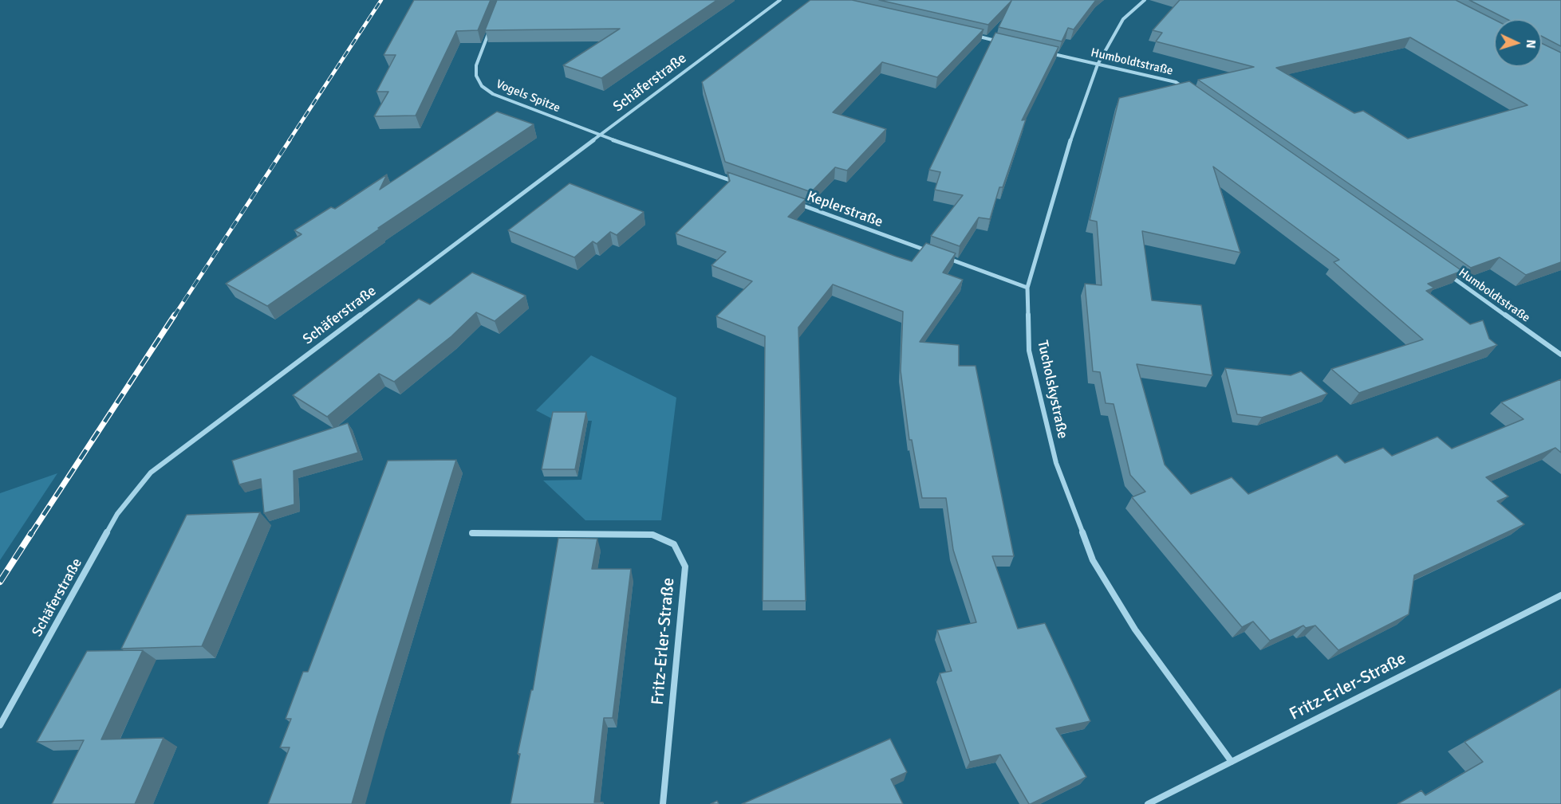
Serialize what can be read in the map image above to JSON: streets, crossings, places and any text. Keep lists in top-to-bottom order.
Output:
{
  "streets": {
    "street": [
      "Humboldtstraße",
      "Schäferstraße",
      "Vogels Spitze",
      "Keplerstraße",
      "Tucholskystraße",
      "Fritz-Erler-Straße"
    ]
  },
  "crossings": [
    ["Humboldtstraße", "Tucholskystraße"],
    ["Schäferstraße", "Vogels Spitze"],
    ["Tucholskystraße", "Fritz-Erler-Straße"]
  ],
  "north": "right"
}
